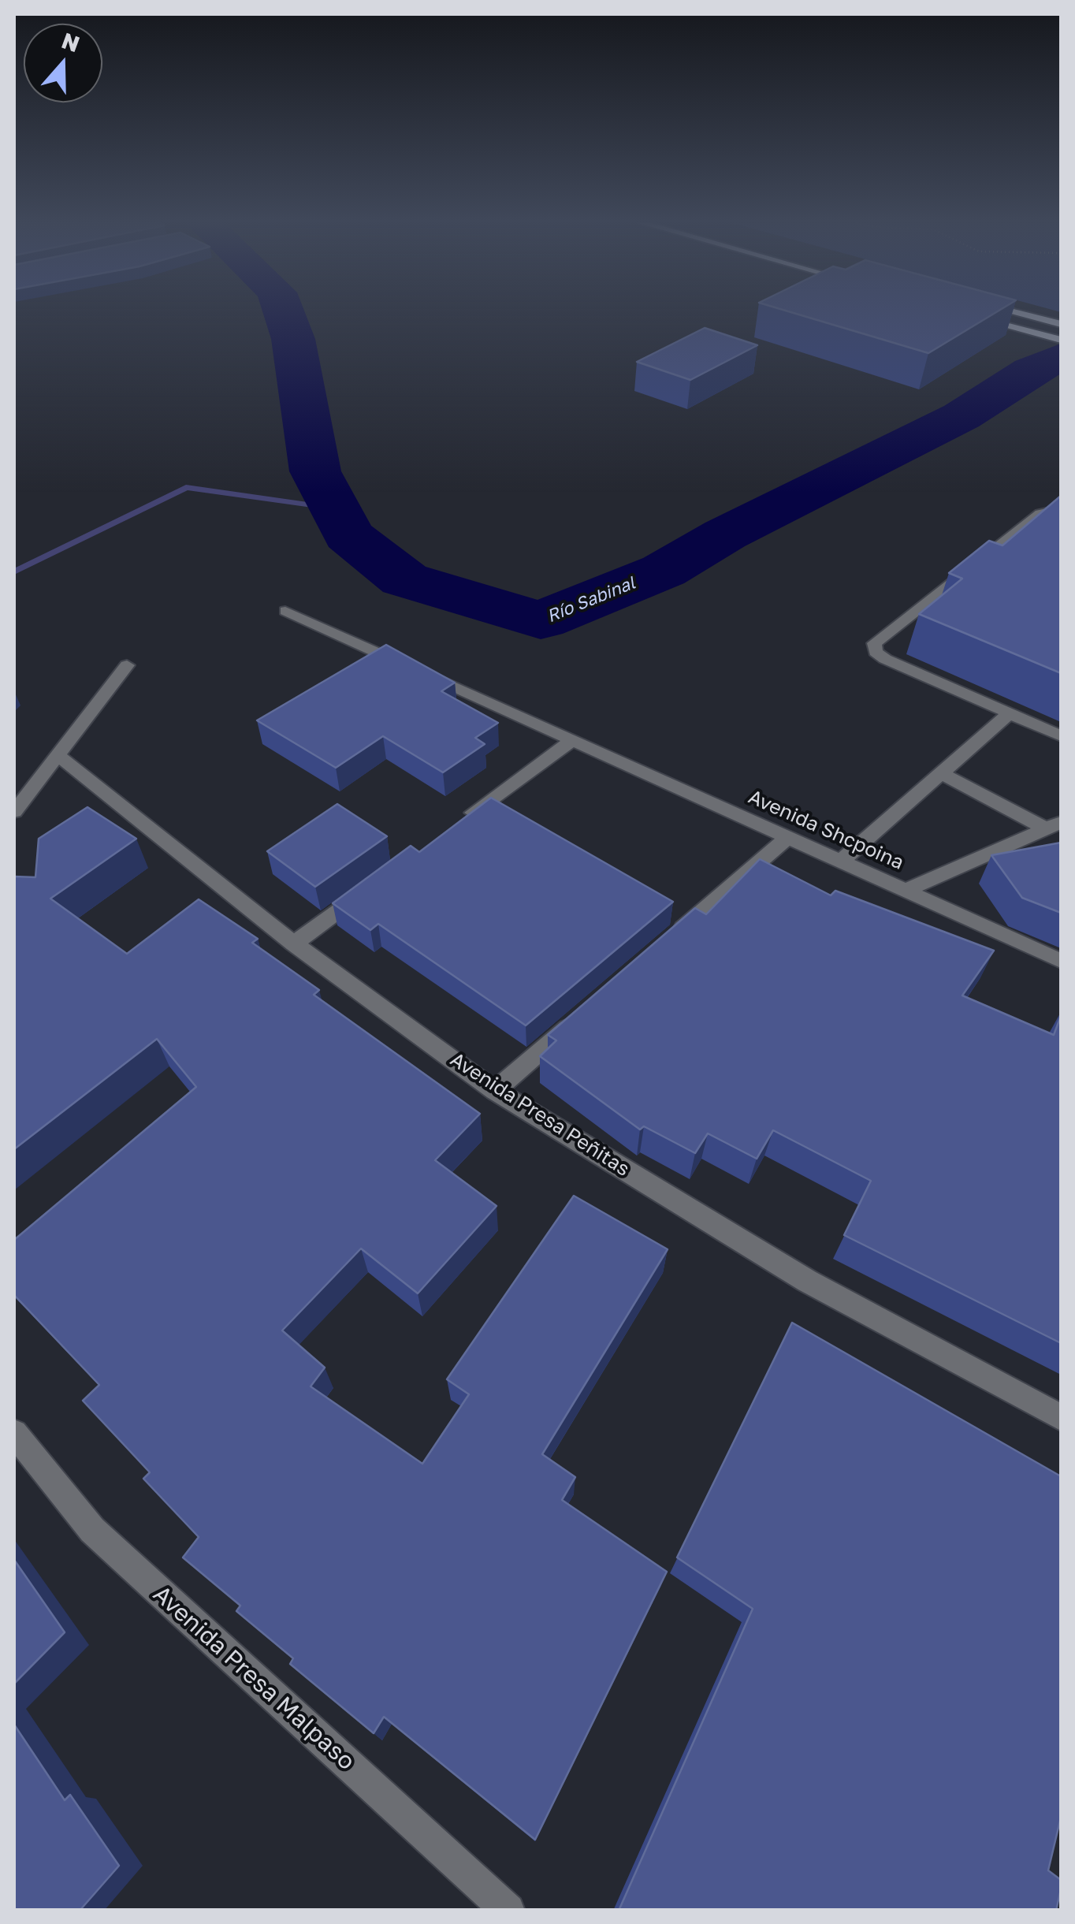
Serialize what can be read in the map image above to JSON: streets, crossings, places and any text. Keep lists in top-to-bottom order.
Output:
{
  "streets": {
    "street": ["Avenida Shcpoina", "Avenida Presa Peñitas", "Avenida Presa Malpaso"]
  },
  "water": ["Río Sabinal"],
  "north": "top"
}
